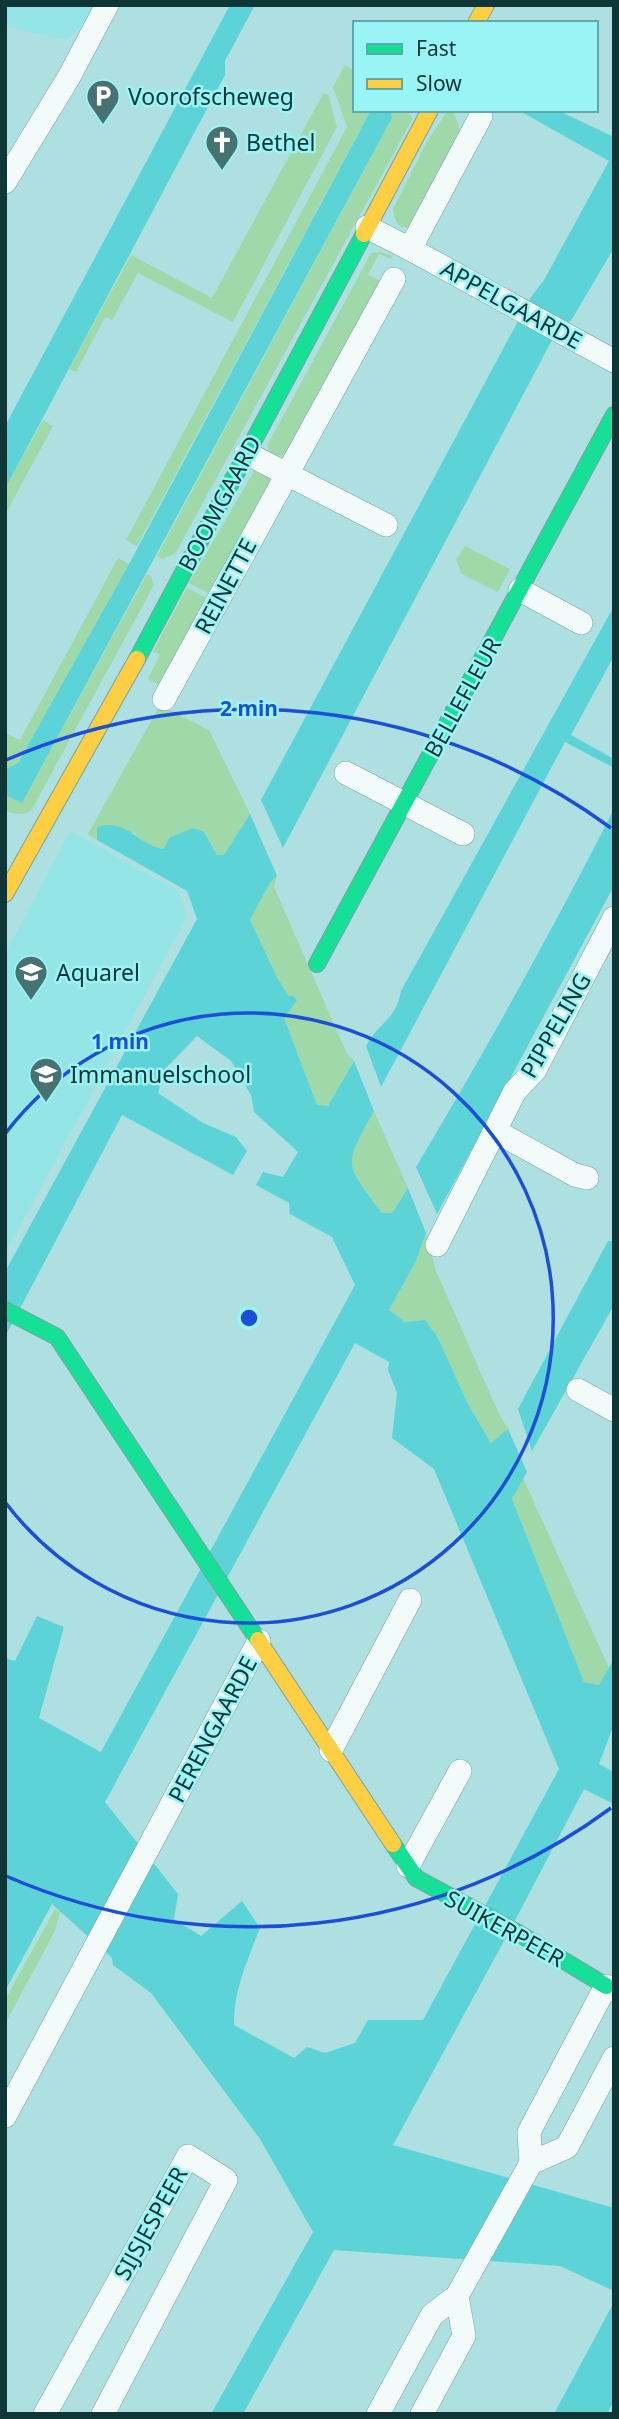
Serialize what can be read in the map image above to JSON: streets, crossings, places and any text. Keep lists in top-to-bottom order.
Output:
{
  "streets": {
    "street": [
      "APPELGAARDE",
      "BOOMGAARD",
      "REINETTE",
      "BELLEFLEUR",
      "PIPPELING",
      "PERENGAARDE",
      "SUIKERPEER",
      "SIJSJESPEER"
    ]
  },
  "crossings": [
    ["PERENGAARDE", "SUIKERPEER"]
  ],
  "places": {
    "parking": ["Voorofscheweg"],
    "church": ["Bethel"],
    "school or university": ["Aquarel", "Immanuelschool"]
  },
  "legend": ["Fast", "Slow"],
  "rings": ["2 min", "1 min"]
}
